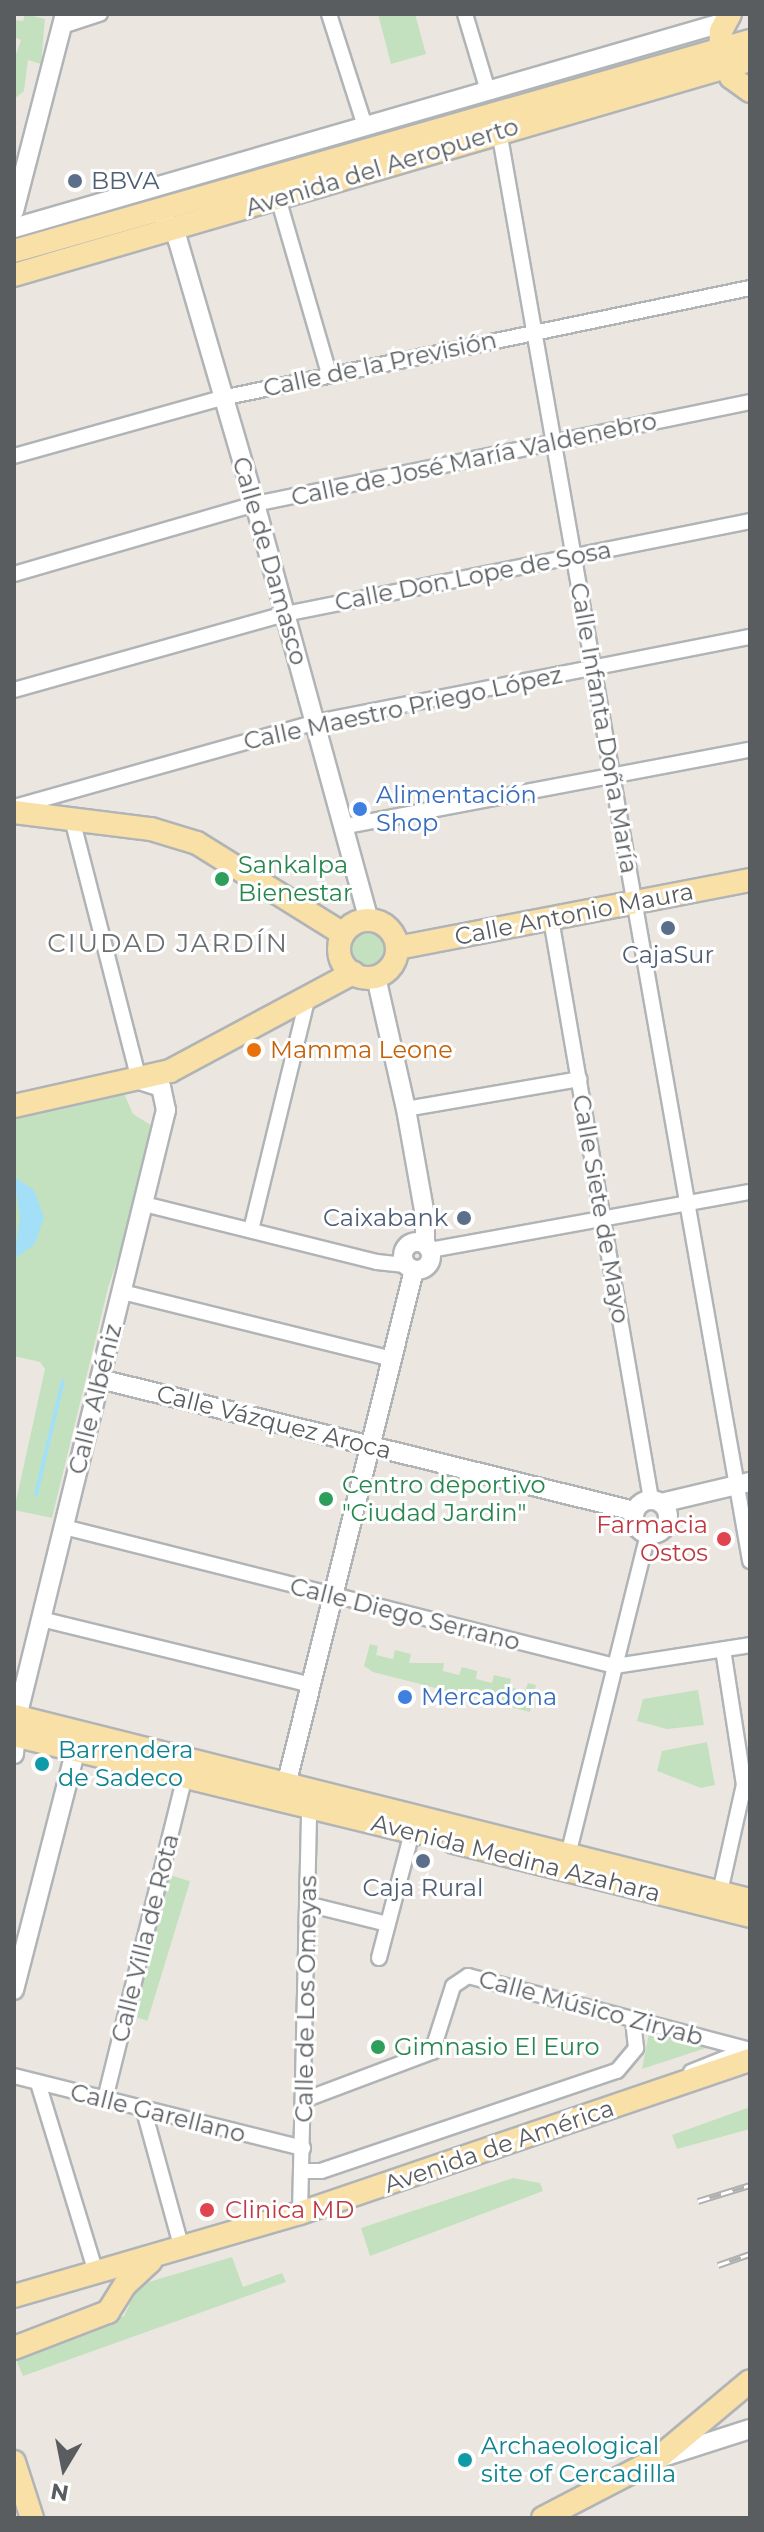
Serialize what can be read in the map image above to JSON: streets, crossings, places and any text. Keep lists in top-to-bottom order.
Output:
{
  "streets": {
    "main road": [
      "Avenida del Aeropuerto",
      "Calle Antonio Maura",
      "Avenida Medina Azahara",
      "Avenida de América"
    ],
    "street": [
      "Calle de la Previsión",
      "Calle de José María Valdenebro",
      "Calle de Damasco",
      "Calle Don Lope de Sosa",
      "Calle Maestro Priego López",
      "Calle Infanta Doña María",
      "Calle Siete de Mayo",
      "Calle Albéniz",
      "Calle Vázquez Aroca",
      "Calle Diego Serrano",
      "Calle Villa de Rota",
      "Calle de Los Omeyas",
      "Calle Músico Ziryab",
      "Calle Garellano"
    ]
  },
  "crossings": [
    ["Avenida del Aeropuerto", "Calle de Damasco"],
    ["Avenida del Aeropuerto", "Calle Infanta Doña María"],
    ["Calle de la Previsión", "Calle de Damasco"],
    ["Calle de la Previsión", "Calle Infanta Doña María"],
    ["Calle de José María Valdenebro", "Calle de Damasco"],
    ["Calle de José María Valdenebro", "Calle Infanta Doña María"],
    ["Calle de Damasco", "Calle Don Lope de Sosa"],
    ["Calle de Damasco", "Calle Maestro Priego López"],
    ["Calle de Damasco", "Calle Antonio Maura"],
    ["Calle Don Lope de Sosa", "Calle Infanta Doña María"],
    ["Calle Maestro Priego López", "Calle Infanta Doña María"],
    ["Calle Infanta Doña María", "Calle Antonio Maura"],
    ["Calle Antonio Maura", "Calle Siete de Mayo"],
    ["Calle Siete de Mayo", "Calle Vázquez Aroca"],
    ["Calle Albéniz", "Calle Vázquez Aroca"],
    ["Calle Albéniz", "Calle Diego Serrano"],
    ["Calle Albéniz", "Avenida Medina Azahara"],
    ["Avenida Medina Azahara", "Calle Villa de Rota"],
    ["Avenida Medina Azahara", "Calle de Los Omeyas"],
    ["Calle Villa de Rota", "Calle Garellano"],
    ["Calle de Los Omeyas", "Calle Músico Ziryab"],
    ["Calle de Los Omeyas", "Calle Garellano"],
    ["Calle de Los Omeyas", "Avenida de América"],
    ["Calle Músico Ziryab", "Avenida de América"]
  ],
  "districts": ["CIUDAD JARDÍN"],
  "places": [
    "BBVA",
    "Alimentación Shop",
    "Sankalpa Bienestar",
    "CajaSur",
    "Mamma Leone",
    "Caixabank",
    "Centro deportivo \"Ciudad Jardin\"",
    "Farmacia Ostos",
    "Mercadona",
    "Barrendera de Sadeco",
    "Caja Rural",
    "Gimnasio El Euro",
    "Clinica MD",
    "Archaeological site of Cercadilla"
  ],
  "north": "bottom"
}
